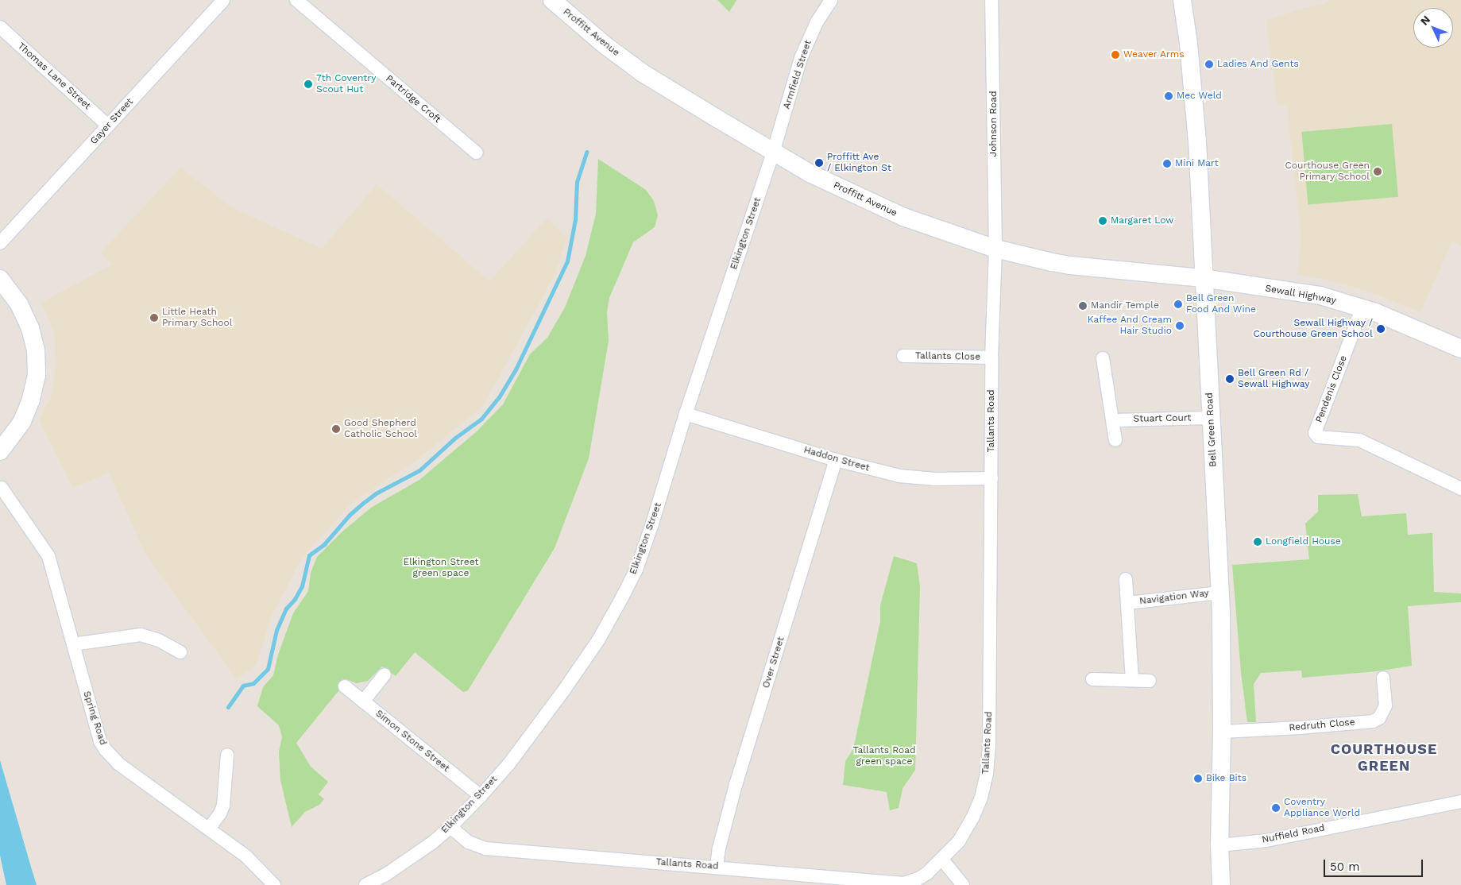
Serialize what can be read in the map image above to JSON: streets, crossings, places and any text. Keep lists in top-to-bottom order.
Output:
{
  "streets": {
    "main road": ["Proffitt Avenue", "Sewall Highway", "Bell Green Road"],
    "street": [
      "Armfield Street",
      "Thomas Lane Street",
      "Partridge Croft",
      "Gayer Street",
      "Johnson Road",
      "Elkington Street",
      "Tallants Close",
      "Pendenis Close",
      "Stuart Court",
      "Tallants Road",
      "Haddon Street",
      "Navigation Way",
      "Over Street",
      "Spring Road",
      "Redruth Close",
      "Simon Stone Street",
      "Nuffield Road"
    ]
  },
  "crossings": [
    ["Proffitt Avenue", "Armfield Street"],
    ["Proffitt Avenue", "Johnson Road"],
    ["Proffitt Avenue", "Elkington Street"],
    ["Proffitt Avenue", "Sewall Highway"],
    ["Proffitt Avenue", "Tallants Road"],
    ["Proffitt Avenue", "Bell Green Road"],
    ["Armfield Street", "Elkington Street"],
    ["Thomas Lane Street", "Gayer Street"],
    ["Johnson Road", "Tallants Road"],
    ["Elkington Street", "Tallants Road"],
    ["Elkington Street", "Haddon Street"],
    ["Elkington Street", "Simon Stone Street"],
    ["Sewall Highway", "Pendenis Close"],
    ["Sewall Highway", "Bell Green Road"],
    ["Tallants Close", "Tallants Road"],
    ["Stuart Court", "Bell Green Road"],
    ["Tallants Road", "Haddon Street"],
    ["Tallants Road", "Over Street"],
    ["Bell Green Road", "Navigation Way"],
    ["Bell Green Road", "Redruth Close"],
    ["Bell Green Road", "Nuffield Road"],
    ["Haddon Street", "Over Street"]
  ],
  "districts": ["COURTHOUSE GREEN"],
  "parks": ["Elkington Street green space", "Tallants Road green space"],
  "places": [
    "Weaver Arms",
    "Ladies And Gents",
    "7th Coventry Scout Hut",
    "Mec Weld",
    "Proffitt Ave / Elkington St",
    "Mini Mart",
    "Courthouse Green Primary School",
    "Margaret Low",
    "Bell Green Food And Wine",
    "Mandir Temple",
    "Little Heath Primary School",
    "Kaffee And Cream Hair Studio",
    "Sewall Highway / Courthouse Green School",
    "Bell Green Rd / Sewall Highway",
    "Good Shepherd Catholic School",
    "Longfield House",
    "Bike Bits",
    "Coventry Appliance World"
  ],
  "scale_bar": "50 m",
  "north": "top left"
}
